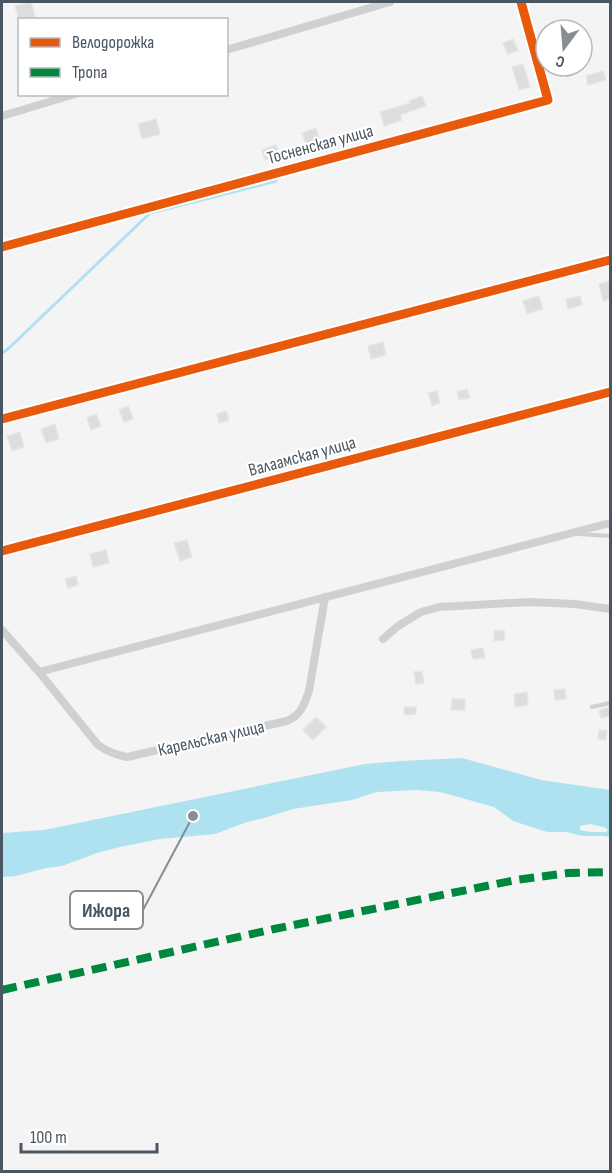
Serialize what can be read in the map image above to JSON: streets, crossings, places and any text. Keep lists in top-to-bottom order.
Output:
{
  "streets": {
    "street": ["Тосненская улица", "Валаамская улица", "Карельская улица"]
  },
  "places": ["Ижора"],
  "legend": ["Велодорожка", "Тропа"],
  "scale_bar": "100 m",
  "north": "bottom"
}
